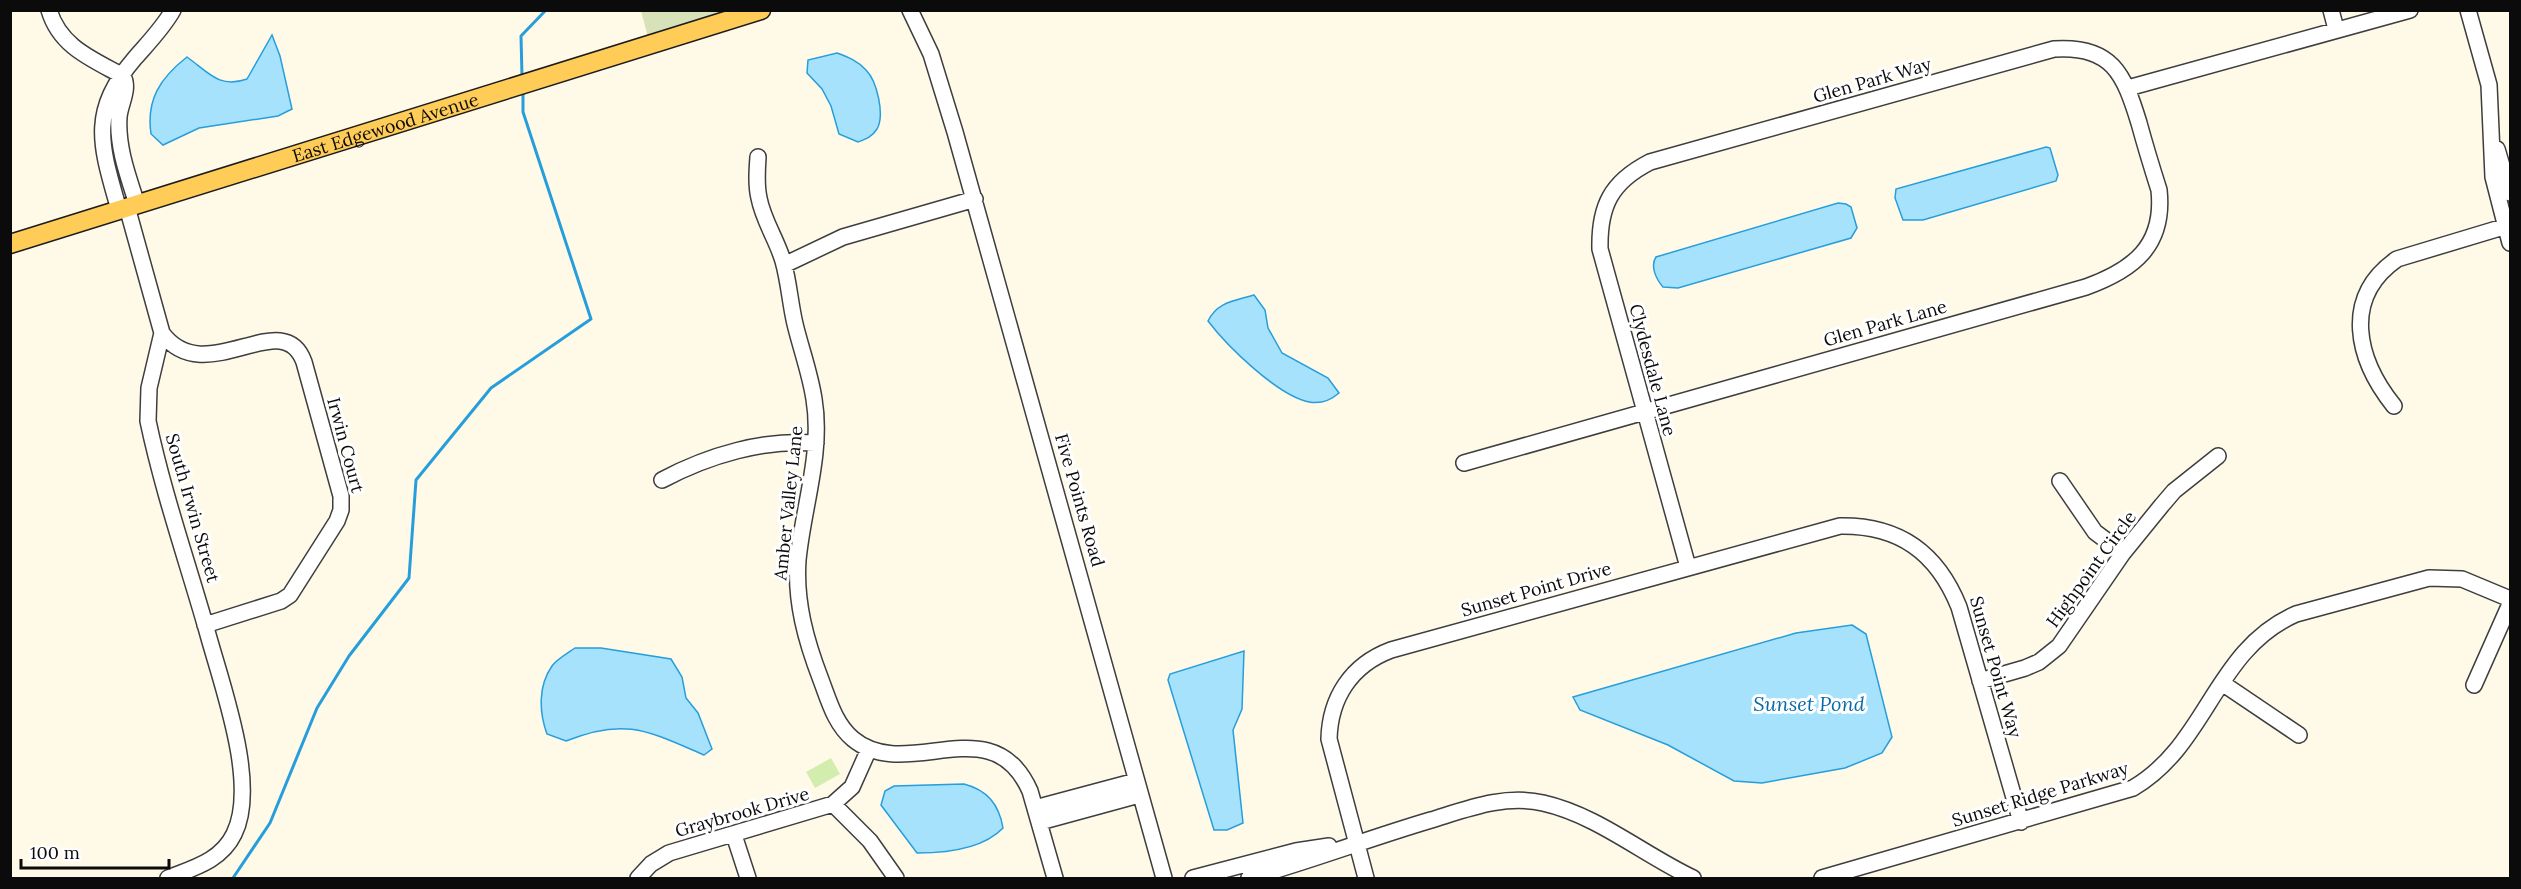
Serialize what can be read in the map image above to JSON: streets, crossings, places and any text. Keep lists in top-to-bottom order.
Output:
{
  "streets": {
    "main road": ["East Edgewood Avenue"],
    "street": [
      "Glen Park Way",
      "Glen Park Lane",
      "Clydesdale Lane",
      "Irwin Court",
      "Five Points Road",
      "Amber Valley Lane",
      "South Irwin Street",
      "Highpoint Circle",
      "Sunset Point Drive",
      "Sunset Point Way",
      "Sunset Ridge Parkway",
      "Graybrook Drive"
    ]
  },
  "crossings": [
    ["Glen Park Way", "Glen Park Lane"],
    ["Glen Park Way", "Clydesdale Lane"],
    ["East Edgewood Avenue", "South Irwin Street"],
    ["Glen Park Lane", "Clydesdale Lane"],
    ["Clydesdale Lane", "Sunset Point Drive"],
    ["Irwin Court", "South Irwin Street"],
    ["Amber Valley Lane", "Graybrook Drive"],
    ["Highpoint Circle", "Sunset Point Way"],
    ["Sunset Point Drive", "Sunset Point Way"],
    ["Sunset Point Way", "Sunset Ridge Parkway"]
  ],
  "water": ["Sunset Pond"],
  "scale_bar": "100 m"
}
